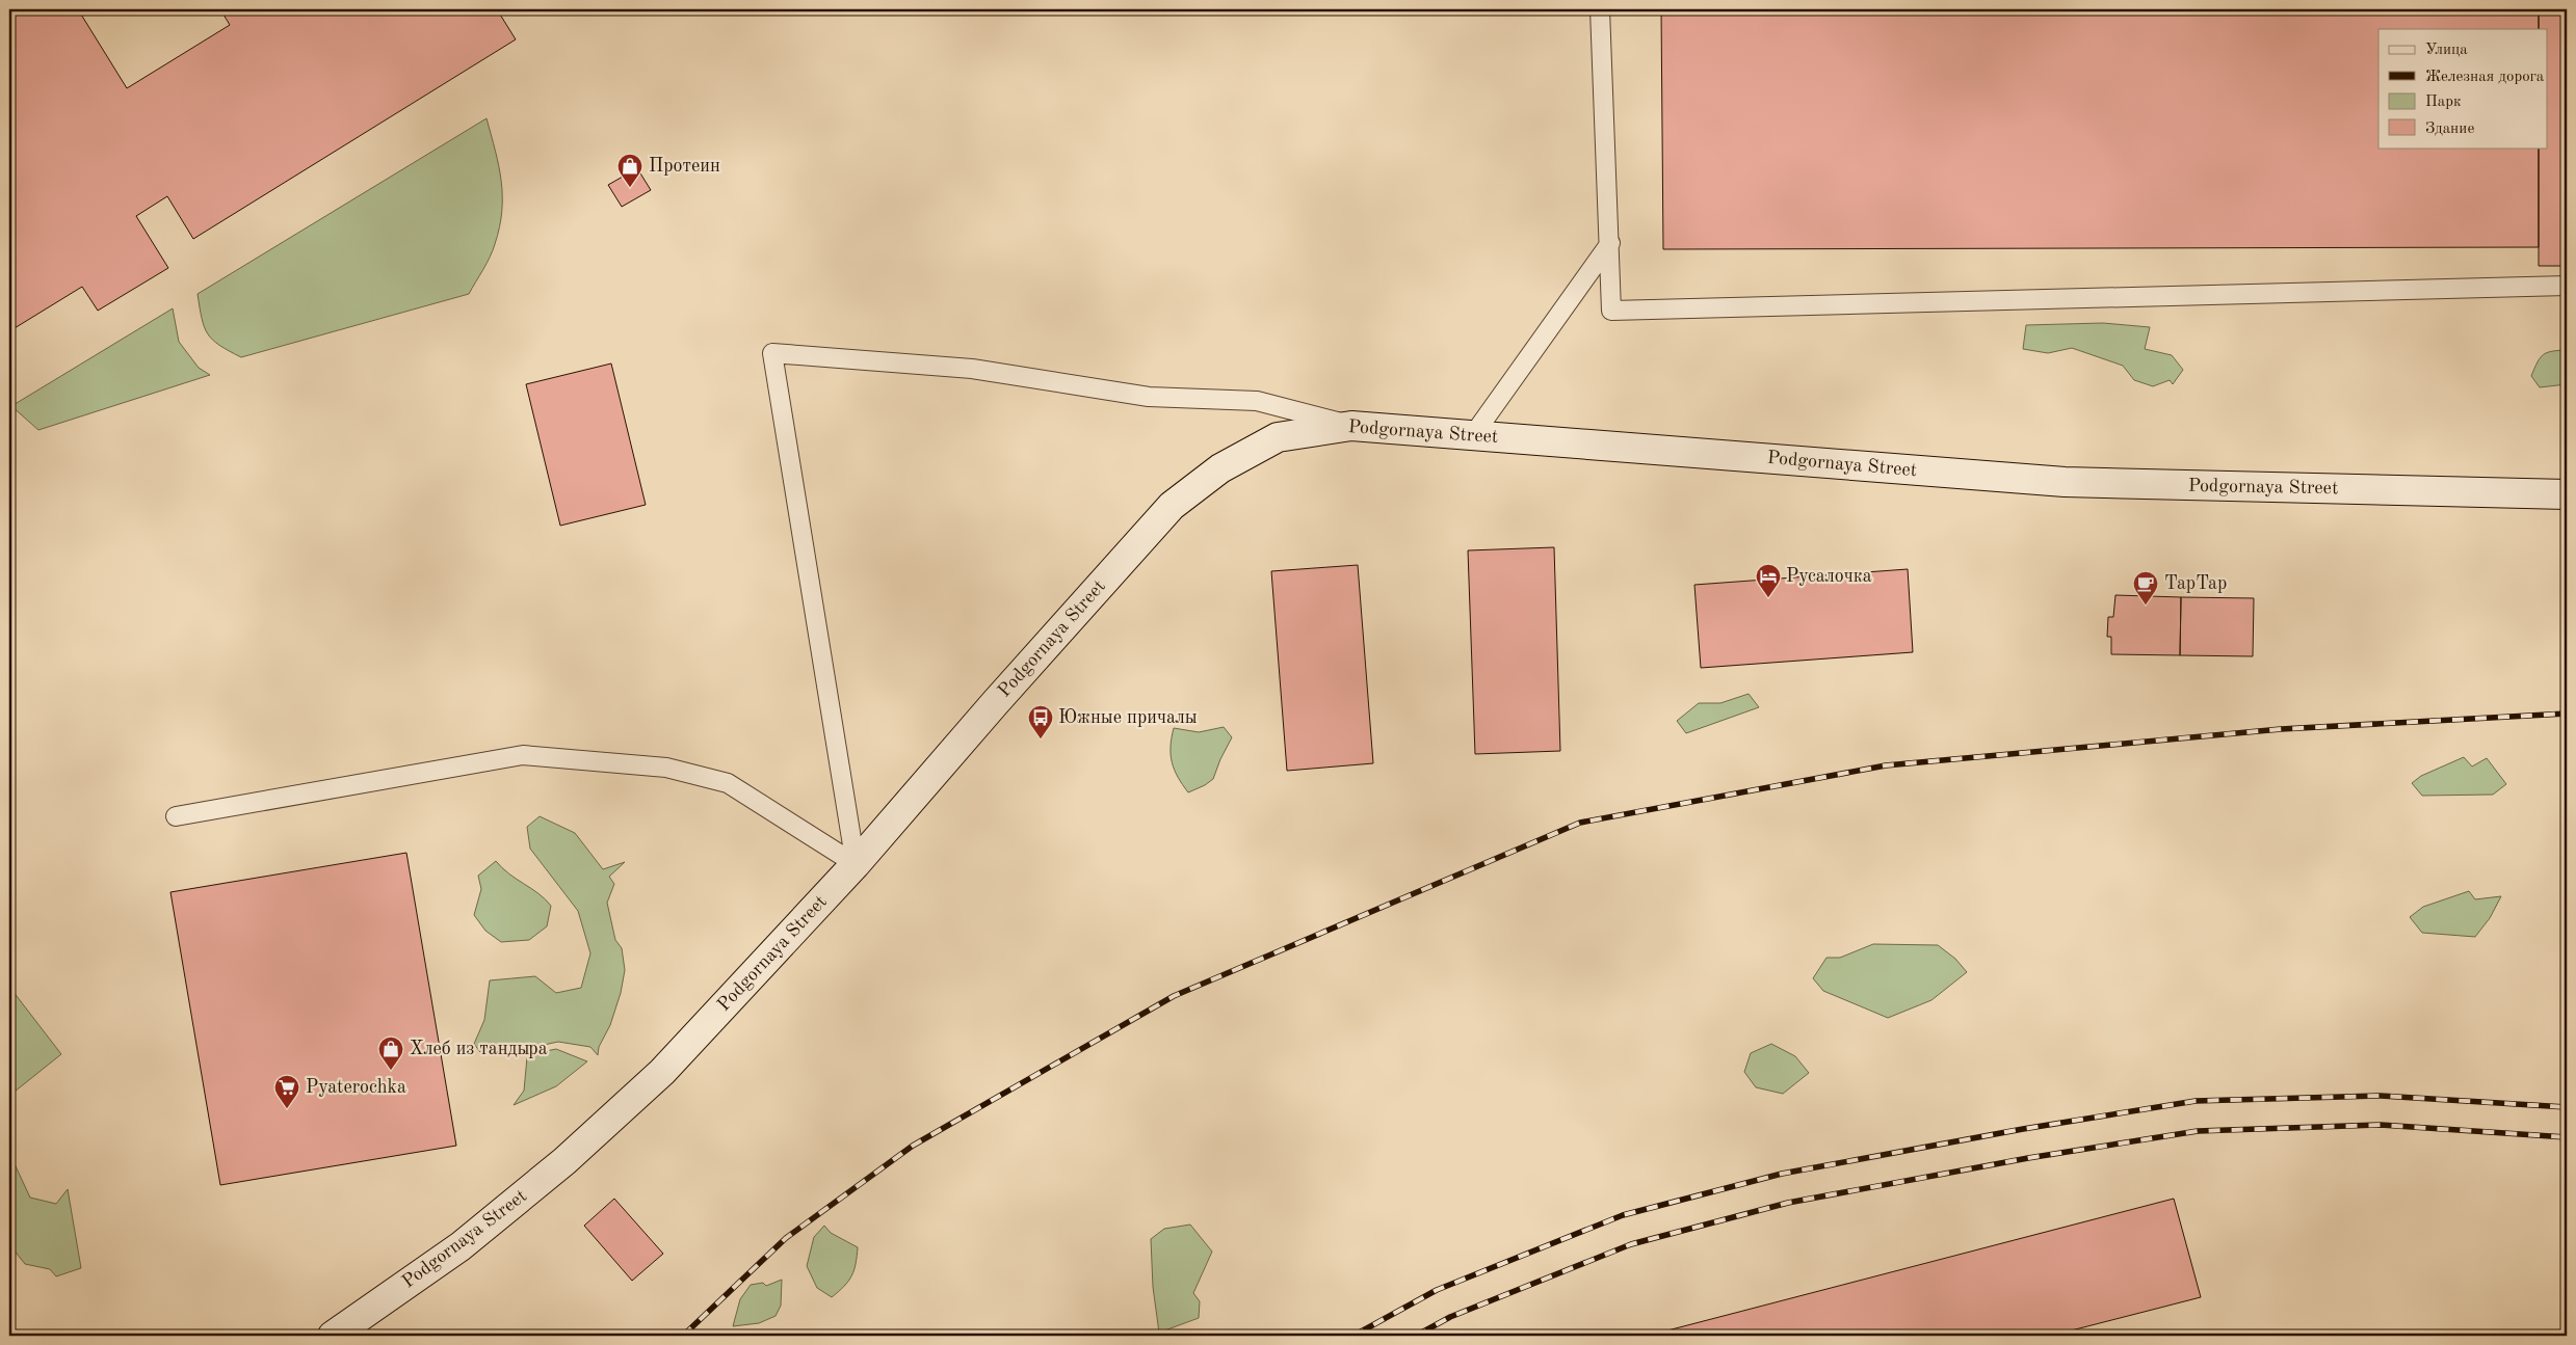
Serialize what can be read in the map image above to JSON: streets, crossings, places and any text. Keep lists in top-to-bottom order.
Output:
{
  "streets": {
    "main road": ["Podgornaya Street"]
  },
  "places": {
    "shop": ["Протеин", "Хлеб из тандыра"],
    "hotel": ["Русалочка"],
    "cafe": ["ТарТар"],
    "bus stop": ["Южные причалы"],
    "supermarket": ["Pyaterochka"]
  },
  "legend": [
    "Улица",
    "Железная дорога",
    "Парк",
    "Здание"
  ]
}
